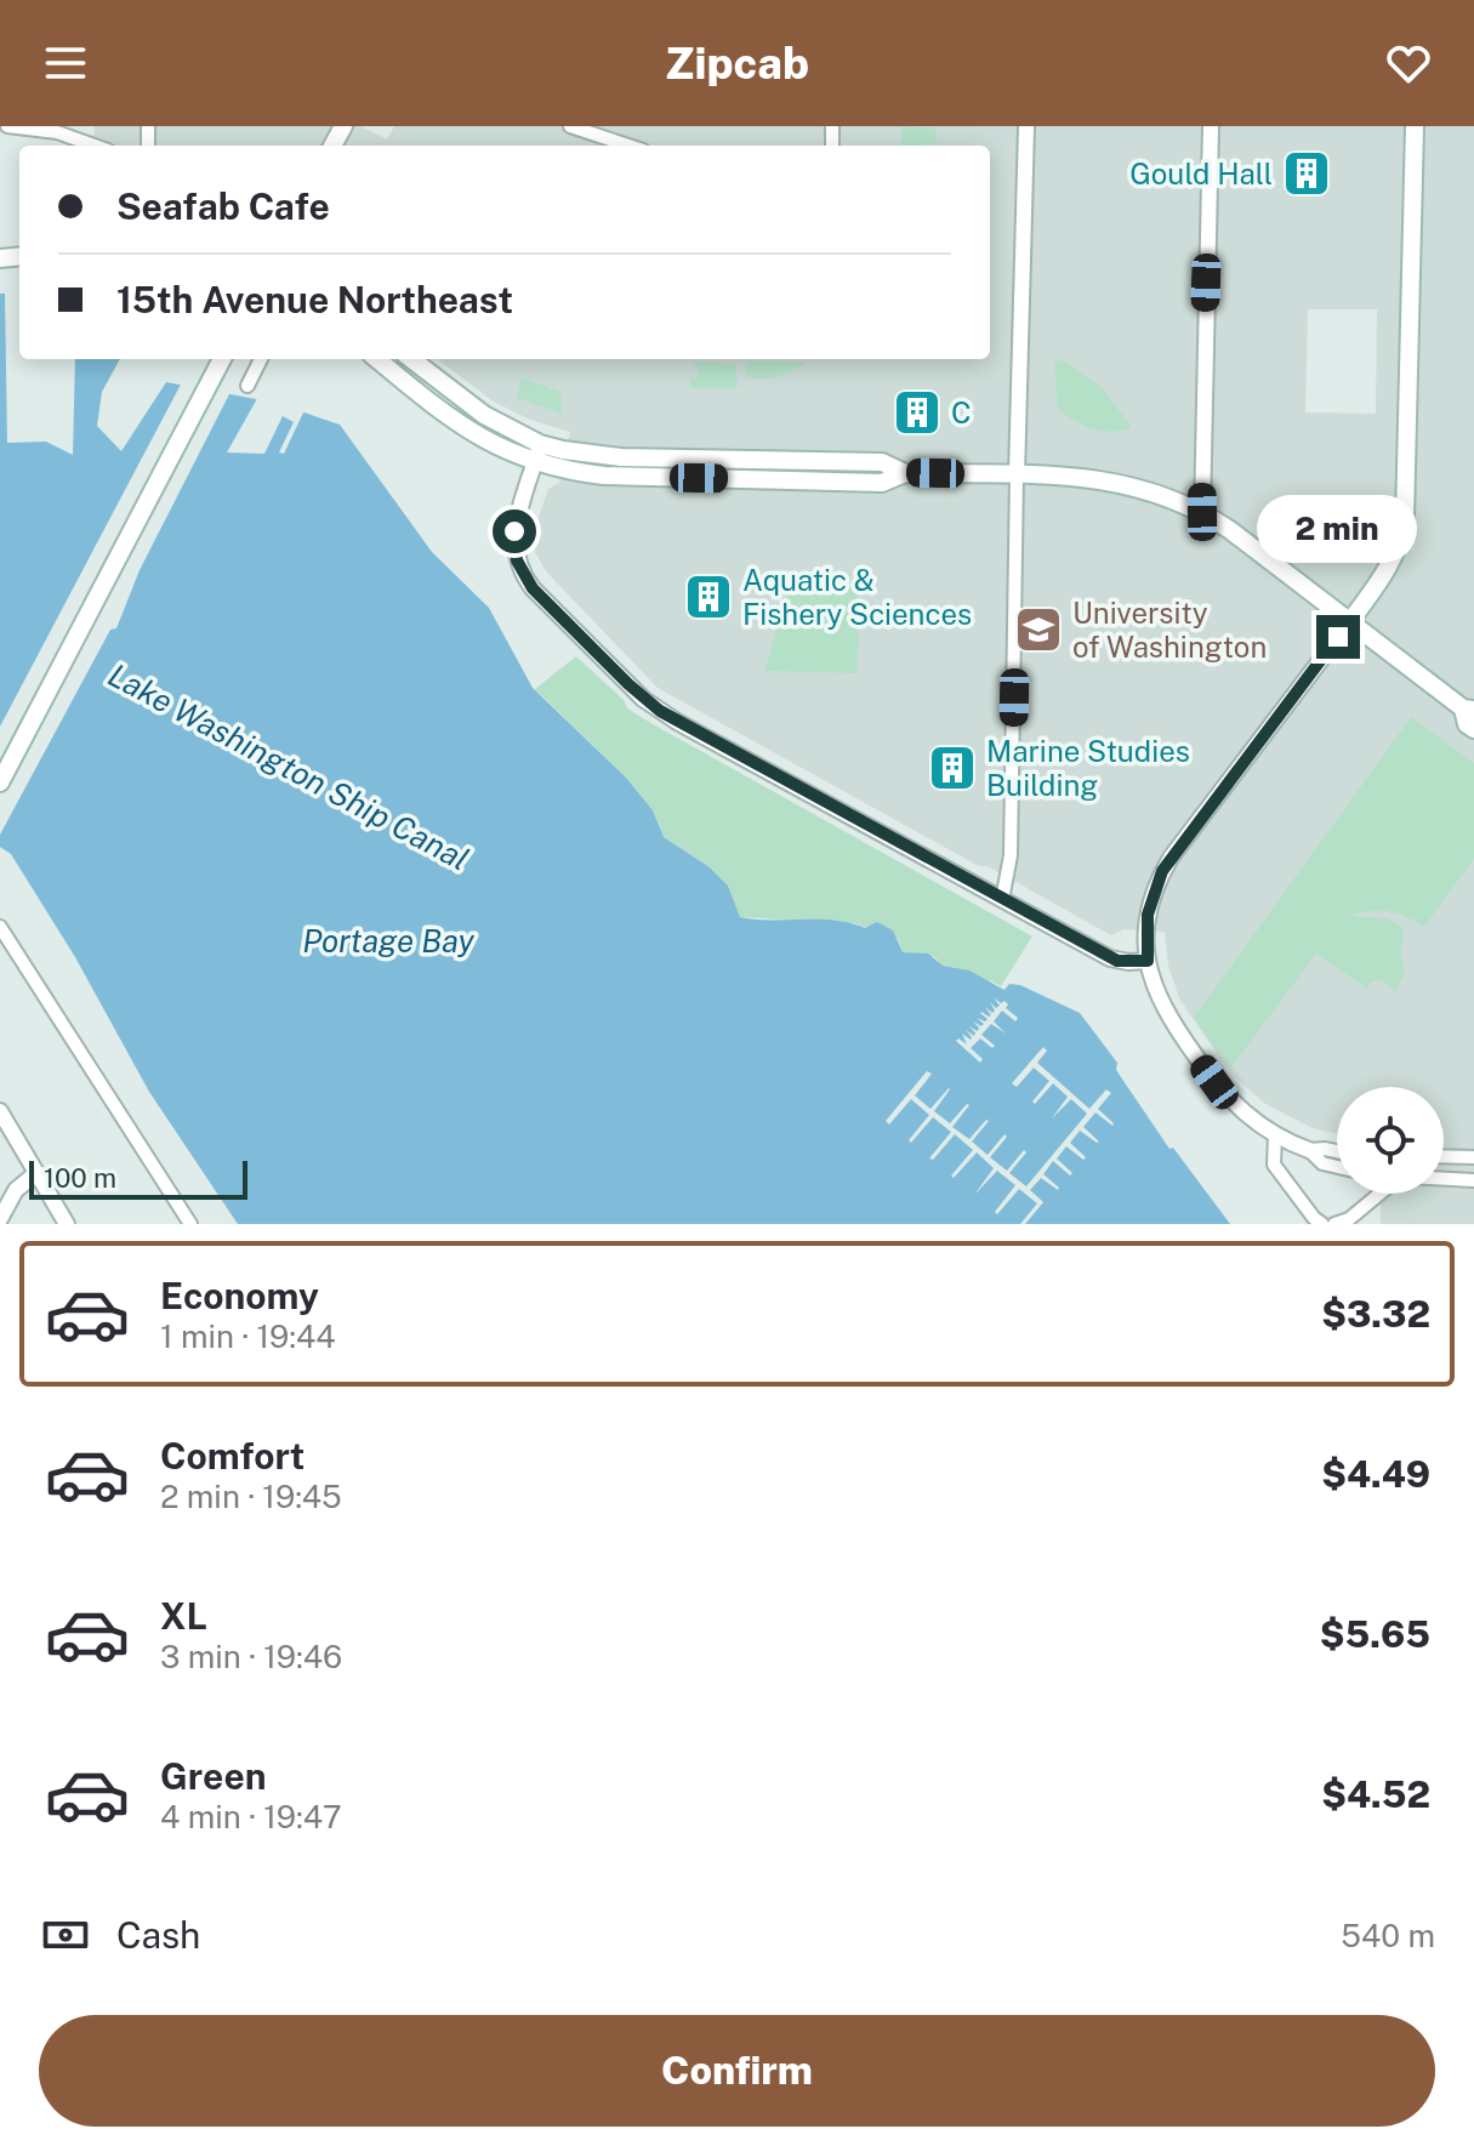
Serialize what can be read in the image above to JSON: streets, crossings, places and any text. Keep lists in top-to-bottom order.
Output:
{
  "water": ["Lake Washington Ship Canal", "Portage Bay"],
  "places": {
    "building": [
      "Gould Hall",
      "C",
      "Aquatic & Fishery Sciences",
      "Marine Studies Building"
    ],
    "school or university": ["University of Washington"]
  },
  "scale_bar": "100 m",
  "page": {
    "header": "Zipcab",
    "banner": ["Seafab Cafe", "15th Avenue Northeast"],
    "bubble": "2 min",
    "scale": "100 m",
    "list": [
      {
        "name": "Economy",
        "note": "1 min · 19:44",
        "value": "$3.32"
      },
      {
        "name": "Comfort",
        "note": "2 min · 19:45",
        "value": "$4.49"
      },
      {
        "name": "XL",
        "note": "3 min · 19:46",
        "value": "$5.65"
      },
      {
        "name": "Green",
        "note": "4 min · 19:47",
        "value": "$4.52"
      }
    ],
    "pay": ["Cash", "540 m"],
    "buttons": "Confirm"
  }
}
